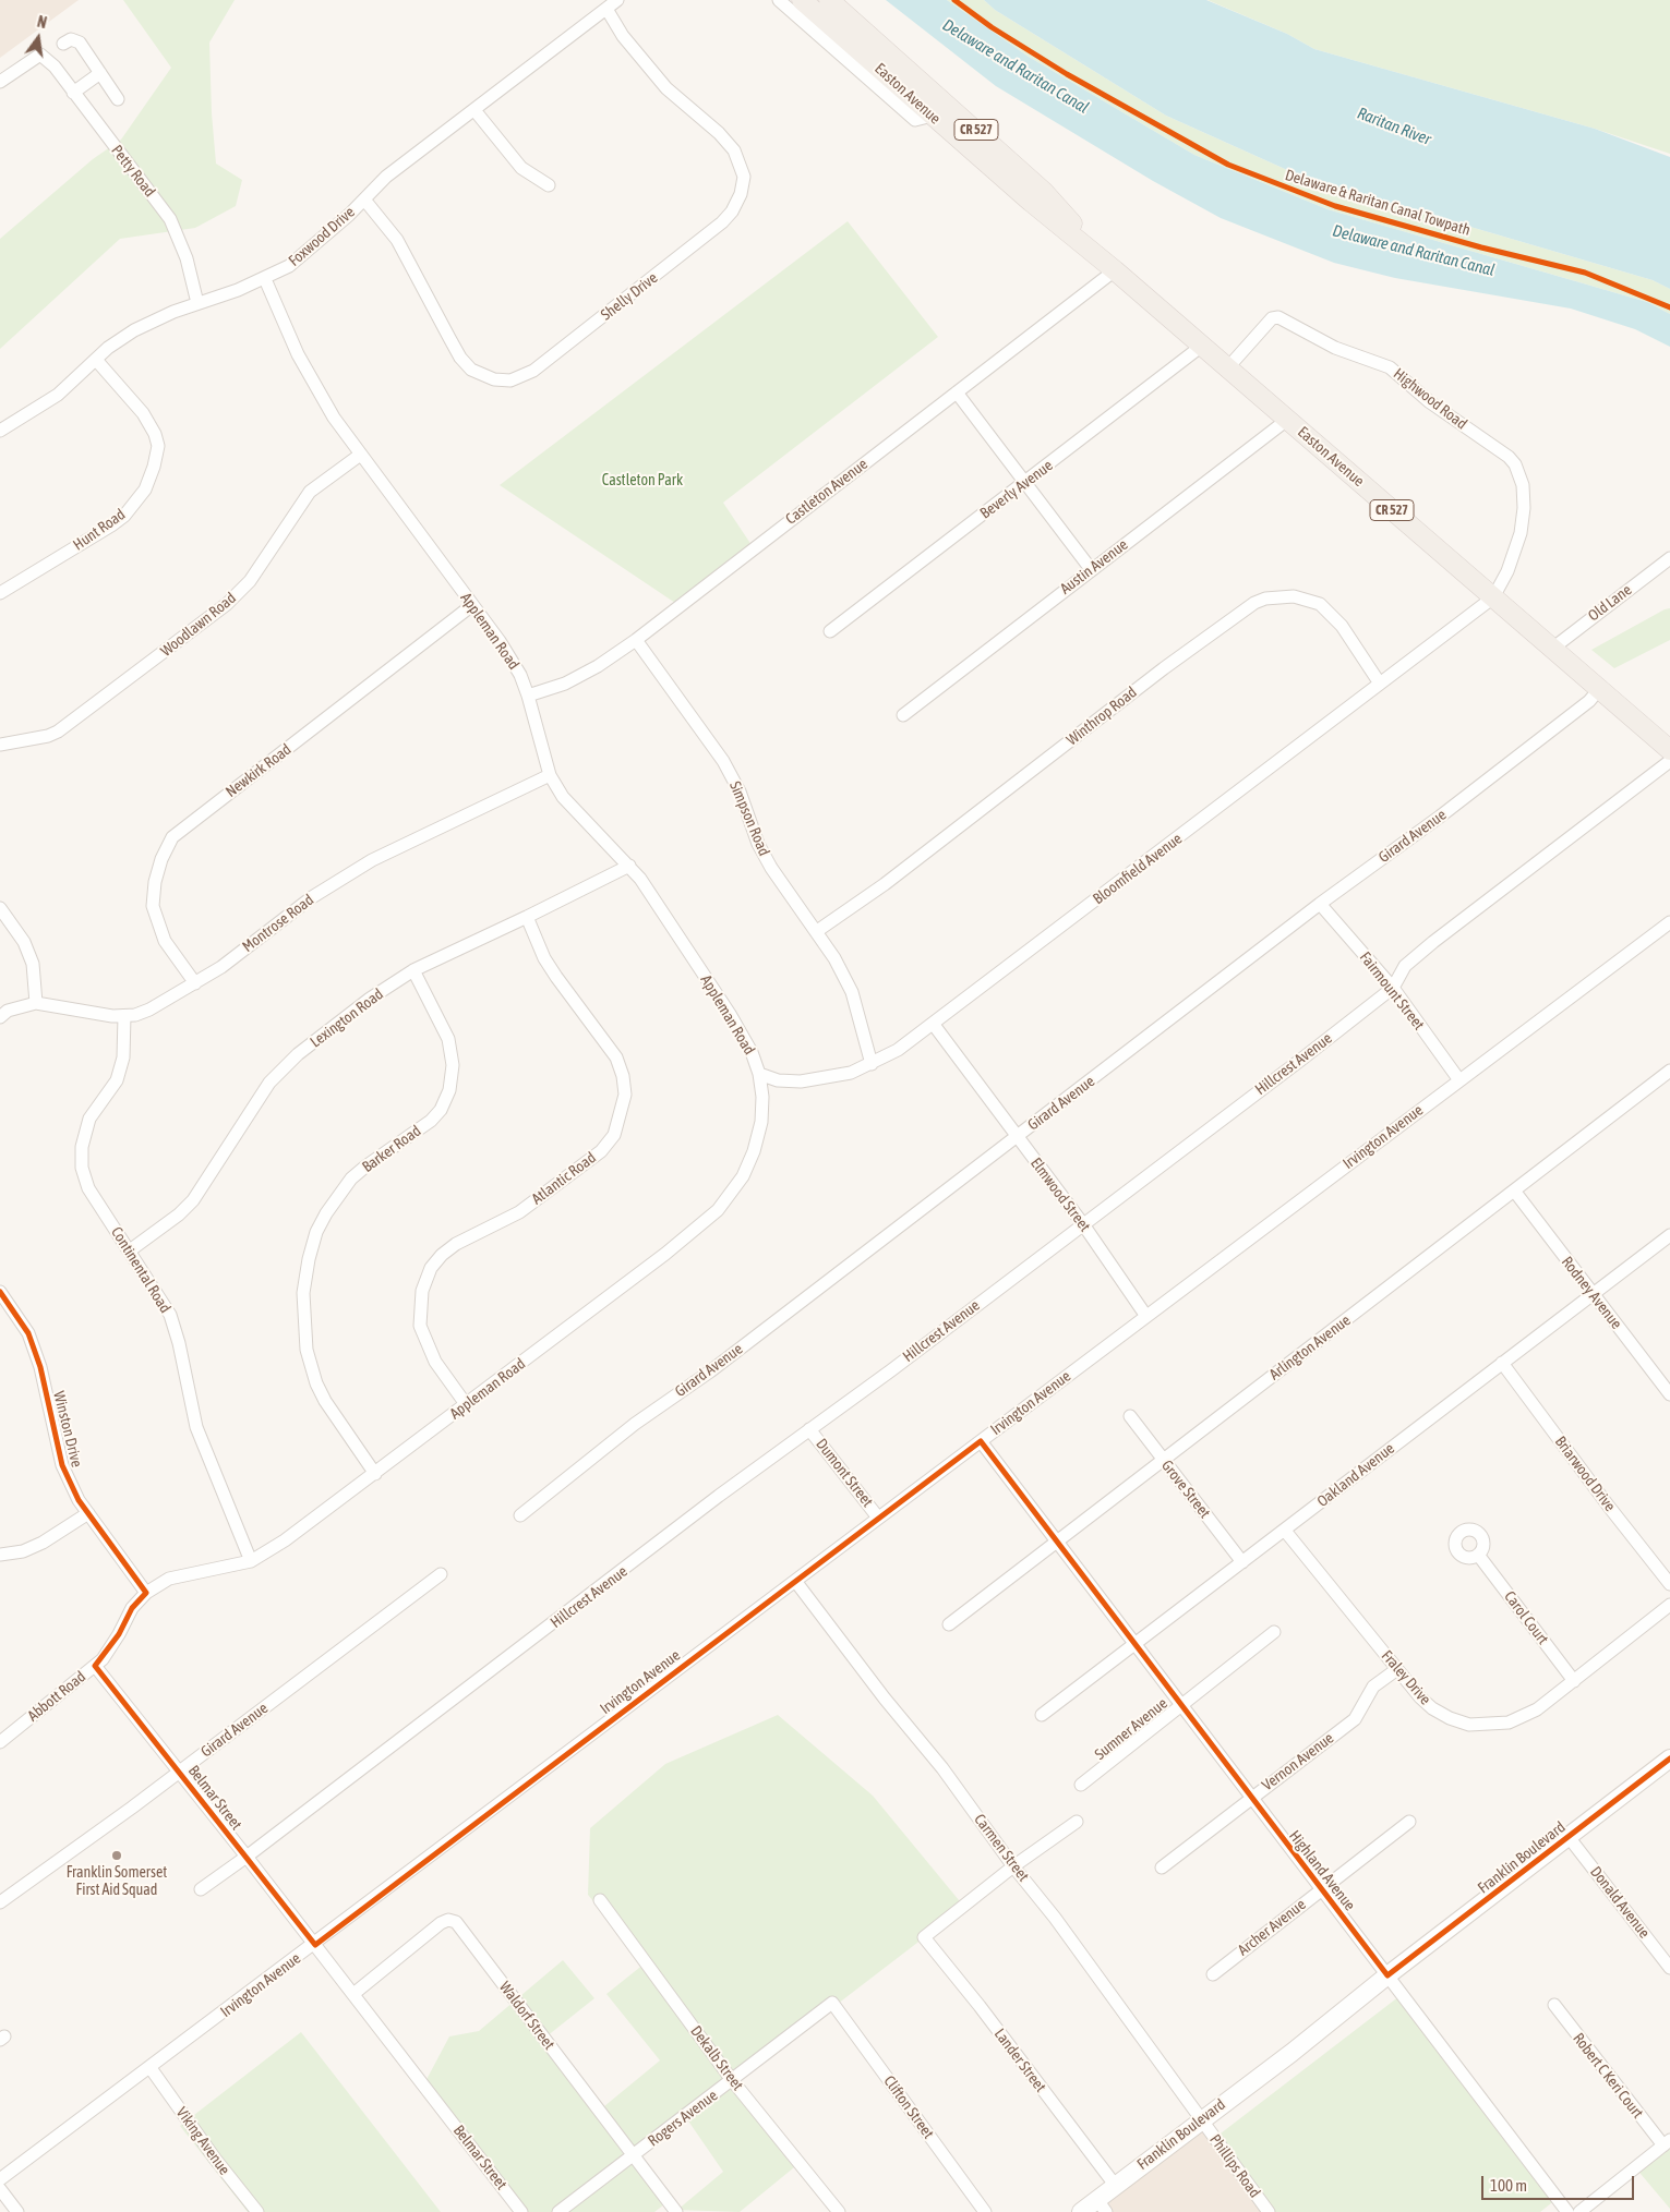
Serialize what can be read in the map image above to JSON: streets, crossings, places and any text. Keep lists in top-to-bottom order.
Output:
{
  "streets": {
    "main road": ["Easton Avenue", "CR 527"],
    "street": [
      "Petty Road",
      "Foxwood Drive",
      "Shelly Drive",
      "Highwood Road",
      "Beverly Avenue",
      "Castleton Avenue",
      "Hunt Road",
      "Austin Avenue",
      "Old Lane",
      "Woodlawn Road",
      "Appleman Road",
      "Winthrop Road",
      "Newkirk Road",
      "Simpson Road",
      "Girard Avenue",
      "Bloomfield Avenue",
      "Montrose Road",
      "Fairmount Street",
      "Lexington Road",
      "Hillcrest Avenue",
      "Irvington Avenue",
      "Barker Road",
      "Atlantic Road",
      "Elmwood Street",
      "Continental Road",
      "Rodney Avenue",
      "Arlington Avenue",
      "Winston Drive",
      "Dumont Street",
      "Briarwood Drive",
      "Oakland Avenue",
      "Grove Street",
      "Carol Court",
      "Fraley Drive",
      "Abbott Road",
      "Sumner Avenue",
      "Vernon Avenue",
      "Belmar Street",
      "Carmen Street",
      "Franklin Boulevard",
      "Highland Avenue",
      "Donald Avenue",
      "Archer Avenue",
      "Waldorf Street",
      "Dekalb Street",
      "Lander Street",
      "Robert C Keri Court",
      "Clifton Street",
      "Rogers Avenue",
      "Viking Avenue",
      "Phillips Road"
    ],
    "cycle path": ["Delaware & Raritan Canal Towpath"]
  },
  "crossings": [
    ["Easton Avenue", "Highwood Road"],
    ["Easton Avenue", "Beverly Avenue"],
    ["Easton Avenue", "Castleton Avenue"],
    ["Easton Avenue", "Austin Avenue"],
    ["Easton Avenue", "Old Lane"],
    ["Easton Avenue", "Girard Avenue"],
    ["Easton Avenue", "Bloomfield Avenue"],
    ["Petty Road", "Foxwood Drive"],
    ["Foxwood Drive", "Shelly Drive"],
    ["Foxwood Drive", "Hunt Road"],
    ["Foxwood Drive", "Appleman Road"],
    ["Highwood Road", "Bloomfield Avenue"],
    ["Castleton Avenue", "Appleman Road"],
    ["Castleton Avenue", "Simpson Road"],
    ["Woodlawn Road", "Appleman Road"],
    ["Appleman Road", "Newkirk Road"],
    ["Appleman Road", "Bloomfield Avenue"],
    ["Appleman Road", "Montrose Road"],
    ["Appleman Road", "Lexington Road"],
    ["Appleman Road", "Barker Road"],
    ["Appleman Road", "Atlantic Road"],
    ["Appleman Road", "Continental Road"],
    ["Appleman Road", "Winston Drive"],
    ["Appleman Road", "Abbott Road"],
    ["Winthrop Road", "Simpson Road"],
    ["Winthrop Road", "Bloomfield Avenue"],
    ["Newkirk Road", "Montrose Road"],
    ["Simpson Road", "Bloomfield Avenue"],
    ["Girard Avenue", "Fairmount Street"],
    ["Girard Avenue", "Elmwood Street"],
    ["Girard Avenue", "Belmar Street"],
    ["Bloomfield Avenue", "Elmwood Street"],
    ["Montrose Road", "Continental Road"],
    ["Fairmount Street", "Hillcrest Avenue"],
    ["Fairmount Street", "Irvington Avenue"],
    ["Lexington Road", "Barker Road"],
    ["Lexington Road", "Atlantic Road"],
    ["Lexington Road", "Continental Road"],
    ["Hillcrest Avenue", "Elmwood Street"],
    ["Hillcrest Avenue", "Dumont Street"],
    ["Hillcrest Avenue", "Belmar Street"],
    ["Irvington Avenue", "Elmwood Street"],
    ["Irvington Avenue", "Dumont Street"],
    ["Irvington Avenue", "Belmar Street"],
    ["Irvington Avenue", "Carmen Street"],
    ["Irvington Avenue", "Highland Avenue"],
    ["Irvington Avenue", "Viking Avenue"],
    ["Rodney Avenue", "Arlington Avenue"],
    ["Rodney Avenue", "Oakland Avenue"],
    ["Arlington Avenue", "Grove Street"],
    ["Arlington Avenue", "Highland Avenue"],
    ["Winston Drive", "Abbott Road"],
    ["Briarwood Drive", "Oakland Avenue"],
    ["Oakland Avenue", "Grove Street"],
    ["Oakland Avenue", "Fraley Drive"],
    ["Oakland Avenue", "Highland Avenue"],
    ["Carol Court", "Fraley Drive"],
    ["Fraley Drive", "Vernon Avenue"],
    ["Abbott Road", "Belmar Street"],
    ["Sumner Avenue", "Highland Avenue"],
    ["Vernon Avenue", "Highland Avenue"],
    ["Belmar Street", "Waldorf Street"],
    ["Carmen Street", "Franklin Boulevard"],
    ["Carmen Street", "Lander Street"],
    ["Carmen Street", "Phillips Road"],
    ["Franklin Boulevard", "Highland Avenue"],
    ["Franklin Boulevard", "Donald Avenue"],
    ["Franklin Boulevard", "Lander Street"],
    ["Franklin Boulevard", "Phillips Road"],
    ["Highland Avenue", "Archer Avenue"],
    ["Waldorf Street", "Rogers Avenue"],
    ["Dekalb Street", "Rogers Avenue"],
    ["Clifton Street", "Rogers Avenue"]
  ],
  "water": ["Delaware and Raritan Canal", "Raritan River"],
  "parks": ["Castleton Park"],
  "places": ["Franklin Somerset First Aid Squad"],
  "scale_bar": "100 m",
  "north": "top"
}
